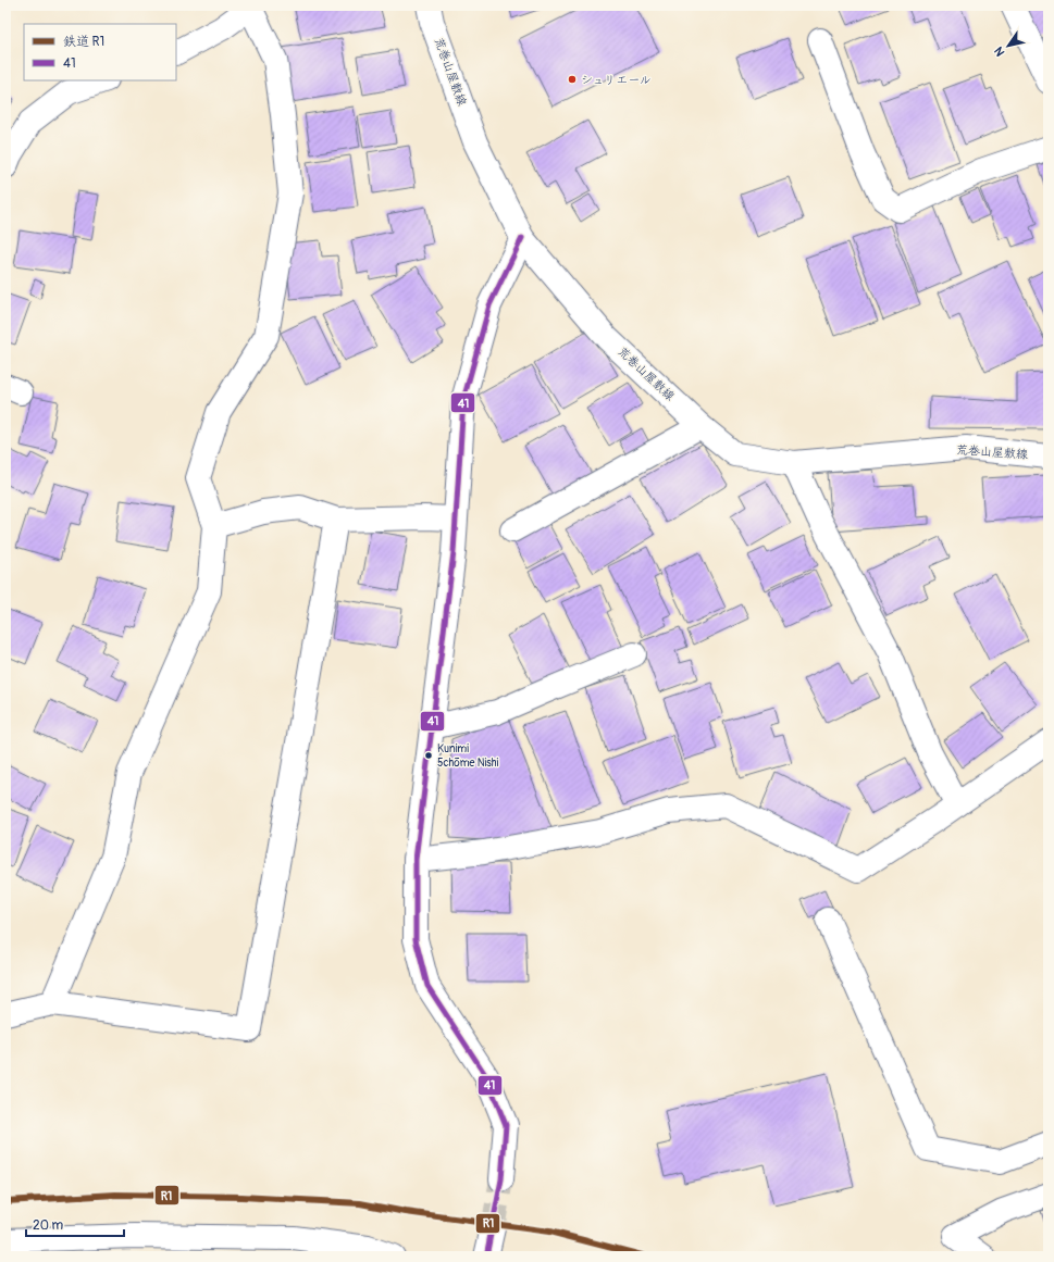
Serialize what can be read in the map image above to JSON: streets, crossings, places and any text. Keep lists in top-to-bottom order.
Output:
{
  "streets": {
    "street": ["荒巻山屋敷線"]
  },
  "places": ["シュリエール", "Kunimi 5chōme Nishi"],
  "lines": ["transit line 41", "rail line R1"],
  "legend": ["鉄道 R1", "41"],
  "scale_bar": "20 m",
  "north": "bottom left"
}
